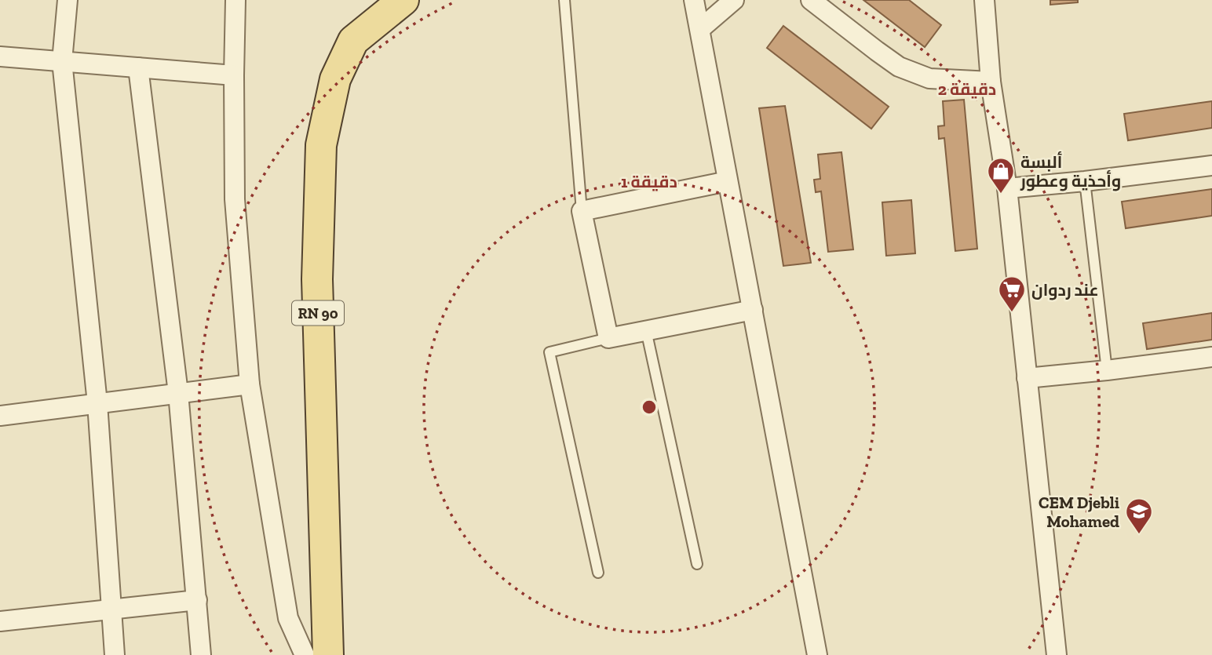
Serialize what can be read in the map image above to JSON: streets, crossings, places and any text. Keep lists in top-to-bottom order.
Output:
{
  "streets": {
    "main road": ["RN 90"]
  },
  "places": {
    "shop": ["ألبسة وأحذية وعطور"],
    "supermarket": ["عند ردوان"],
    "school or university": ["CEM Djebli Mohamed"]
  },
  "rings": ["2 دقيقة", "1 دقيقة"]
}
